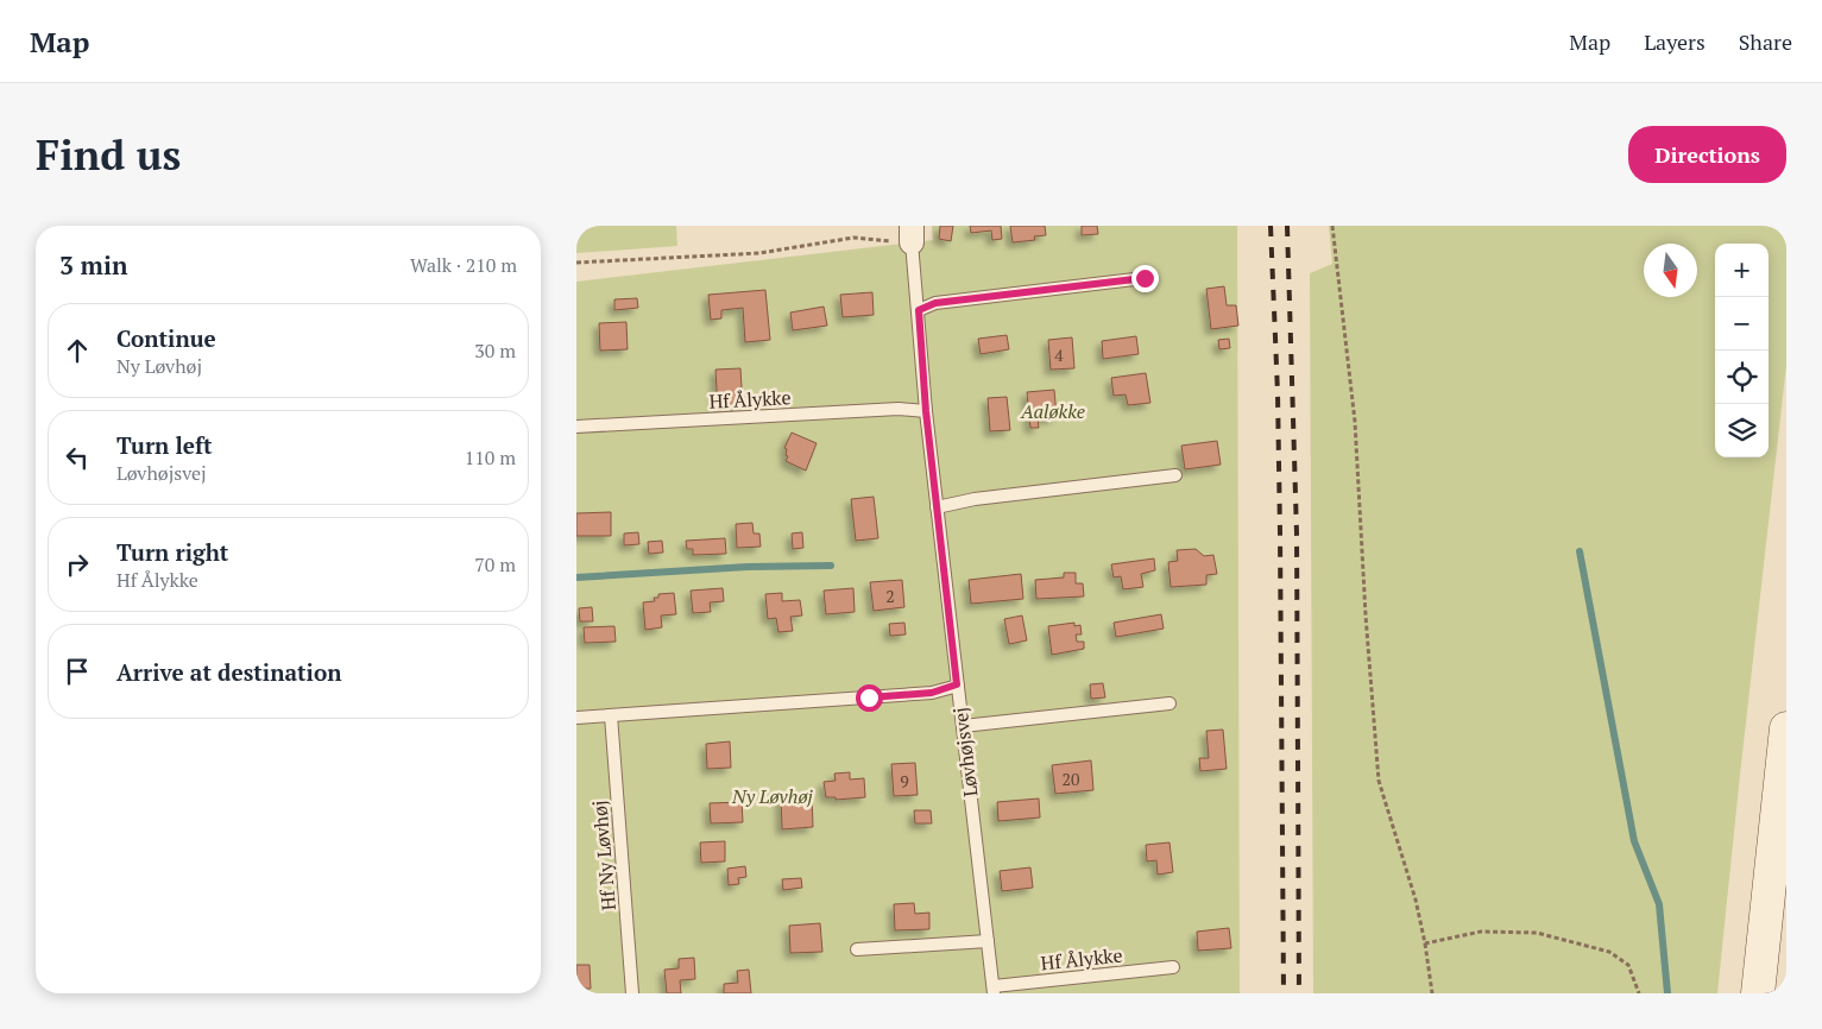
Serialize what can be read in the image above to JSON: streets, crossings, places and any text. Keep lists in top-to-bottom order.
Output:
{
  "streets": {
    "lane": ["Hf Ålykke", "Løvhøjsvej", "Hf Ny Løvhøj"]
  },
  "crossings": [
    ["Hf Ålykke", "Løvhøjsvej"]
  ],
  "parks": ["Aaløkke", "Ny Løvhøj"],
  "house_numbers": [
    "4",
    "2",
    "20",
    "9"
  ],
  "north": "bottom",
  "page": {
    "header": "Map",
    "nav": ["Map", "Layers", "Share"],
    "buttons": "Directions",
    "title": "Find us",
    "heading": ["3 min", "Walk · 210 m"],
    "map_buttons": ["+", "−"],
    "list": [
      ["Continue", "Ny Løvhøj", "30 m"],
      ["Turn left", "Løvhøjsvej", "110 m"],
      ["Turn right", "Hf Ålykke", "70 m"],
      "Arrive at destination"
    ]
  }
}
